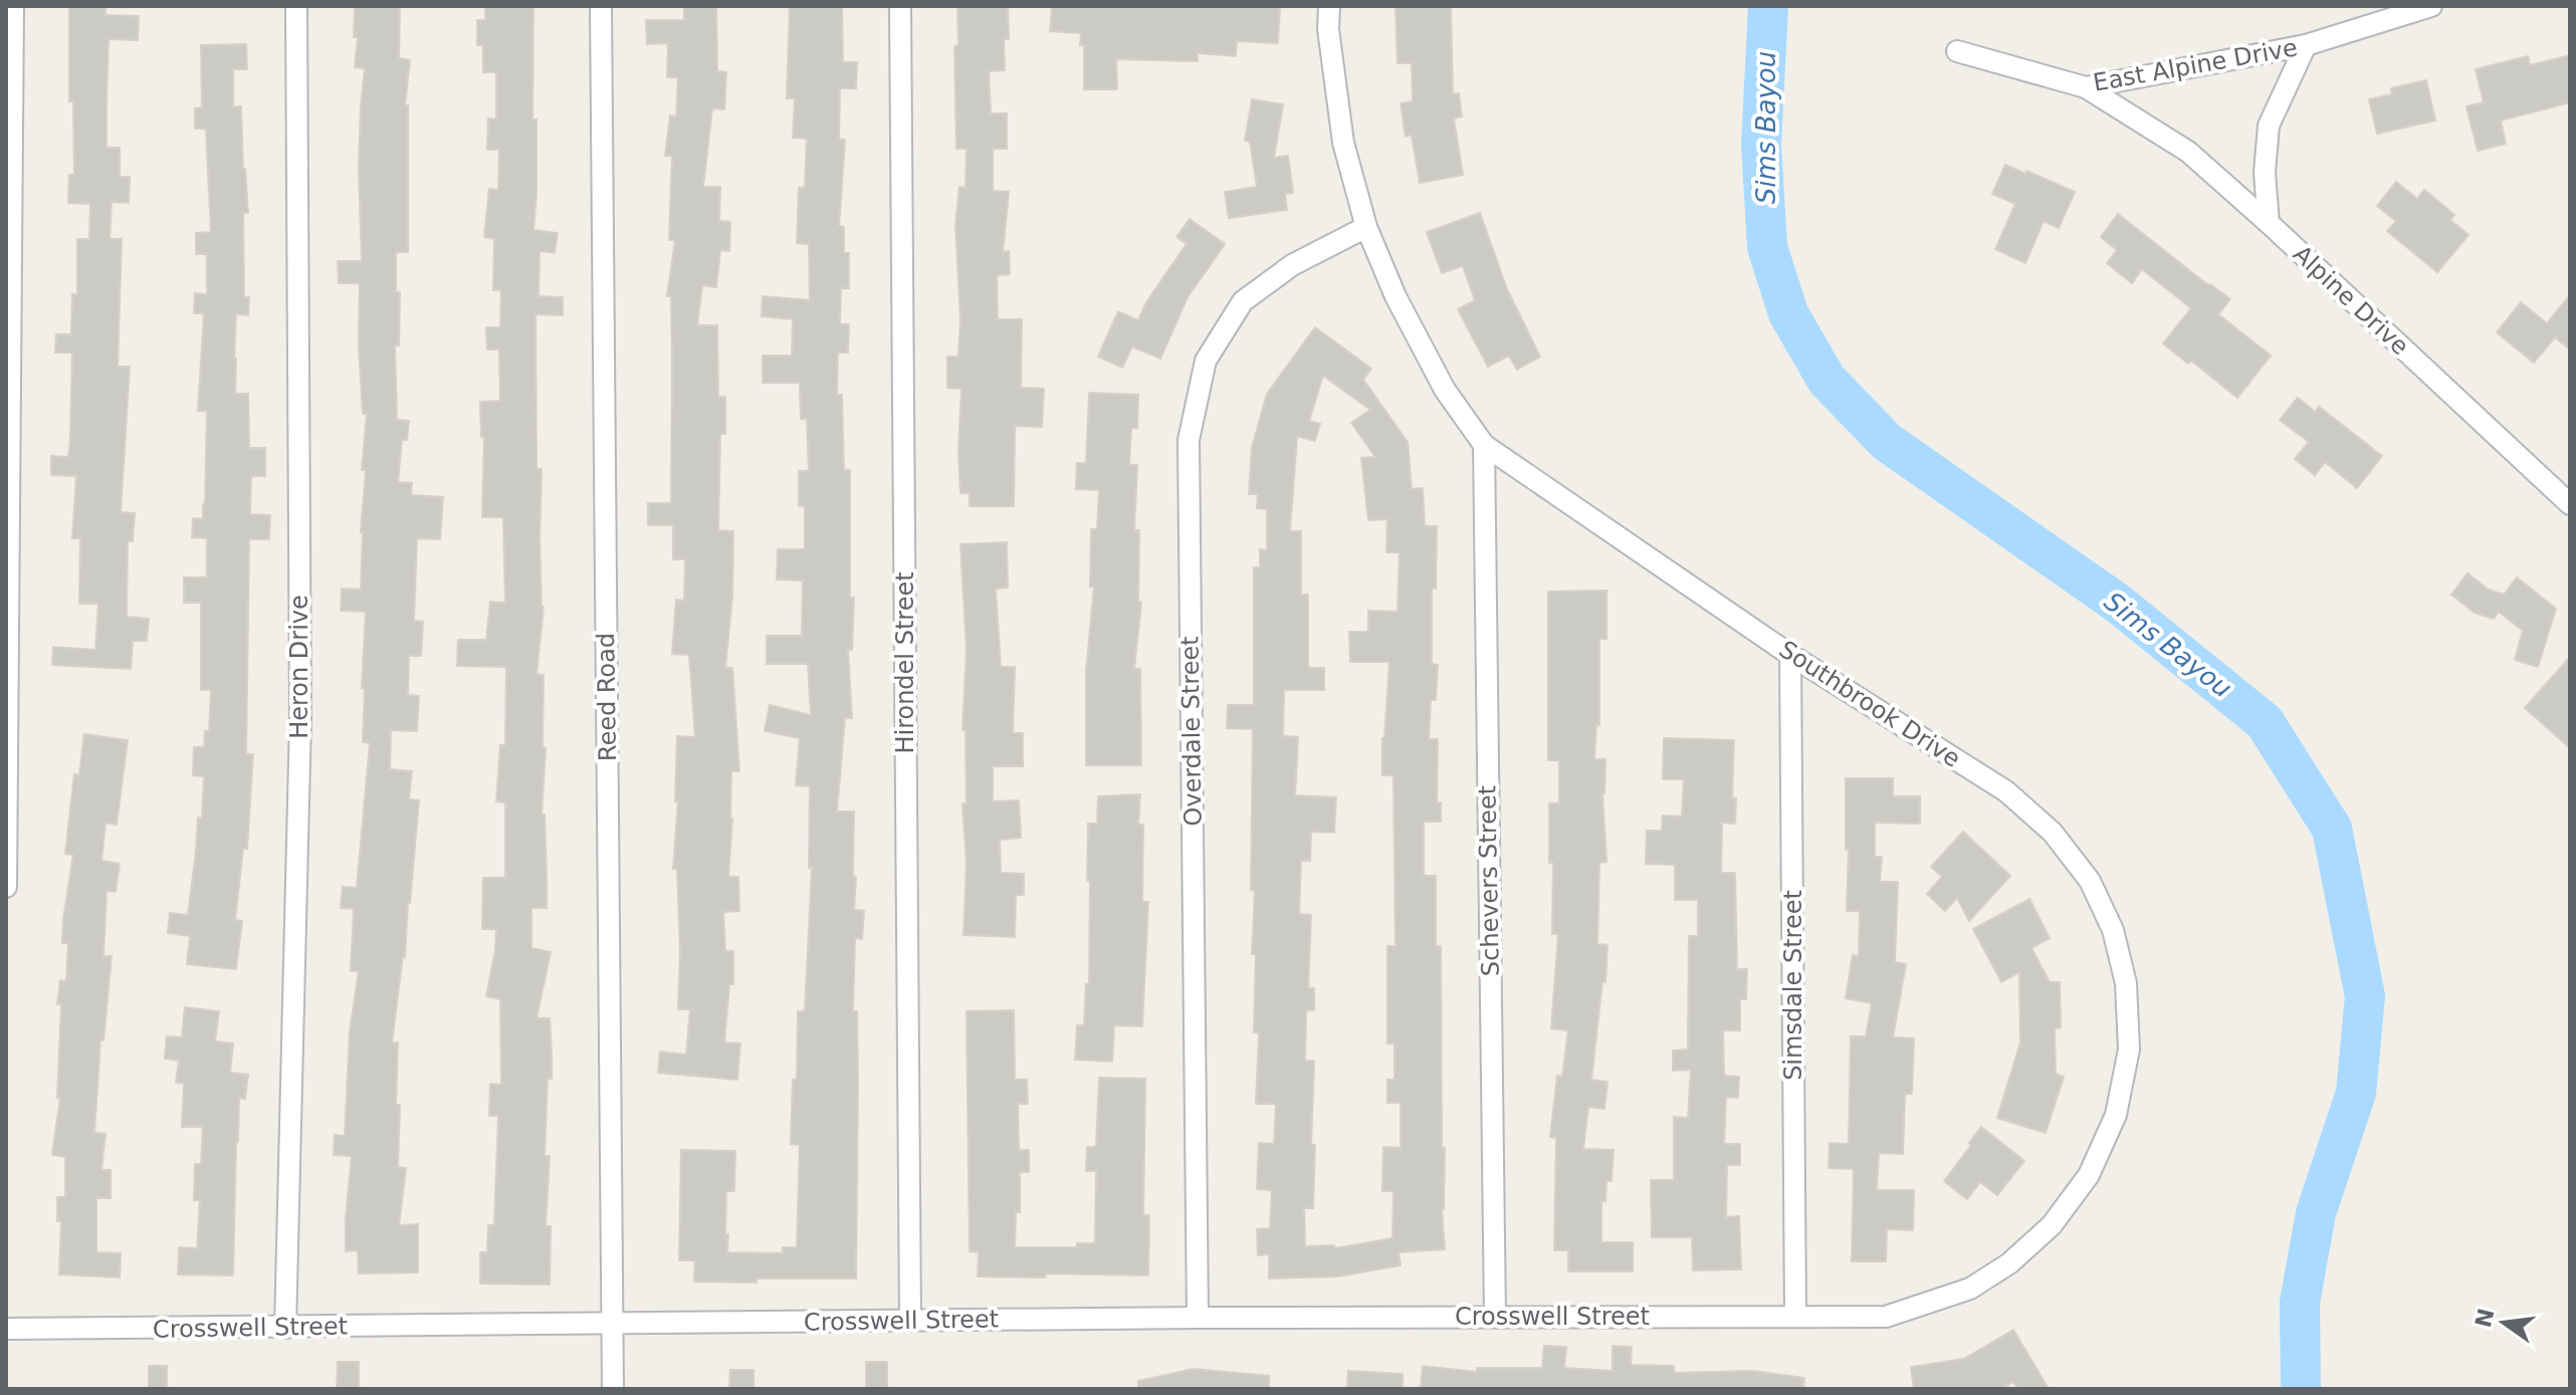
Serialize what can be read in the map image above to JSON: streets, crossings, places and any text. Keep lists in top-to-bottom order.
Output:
{
  "streets": {
    "street": [
      "East Alpine Drive",
      "Alpine Drive",
      "Hirondel Street",
      "Heron Drive",
      "Reed Road",
      "Southbrook Drive",
      "Overdale Street",
      "Schevers Street",
      "Simsdale Street",
      "Crosswell Street"
    ]
  },
  "crossings": [
    ["East Alpine Drive", "Alpine Drive"],
    ["Hirondel Street", "Crosswell Street"],
    ["Heron Drive", "Crosswell Street"],
    ["Reed Road", "Crosswell Street"],
    ["Southbrook Drive", "Overdale Street"],
    ["Southbrook Drive", "Schevers Street"],
    ["Southbrook Drive", "Simsdale Street"],
    ["Southbrook Drive", "Crosswell Street"],
    ["Overdale Street", "Crosswell Street"],
    ["Schevers Street", "Crosswell Street"],
    ["Simsdale Street", "Crosswell Street"]
  ],
  "water": ["Sims Bayou"],
  "north": "left"
}
